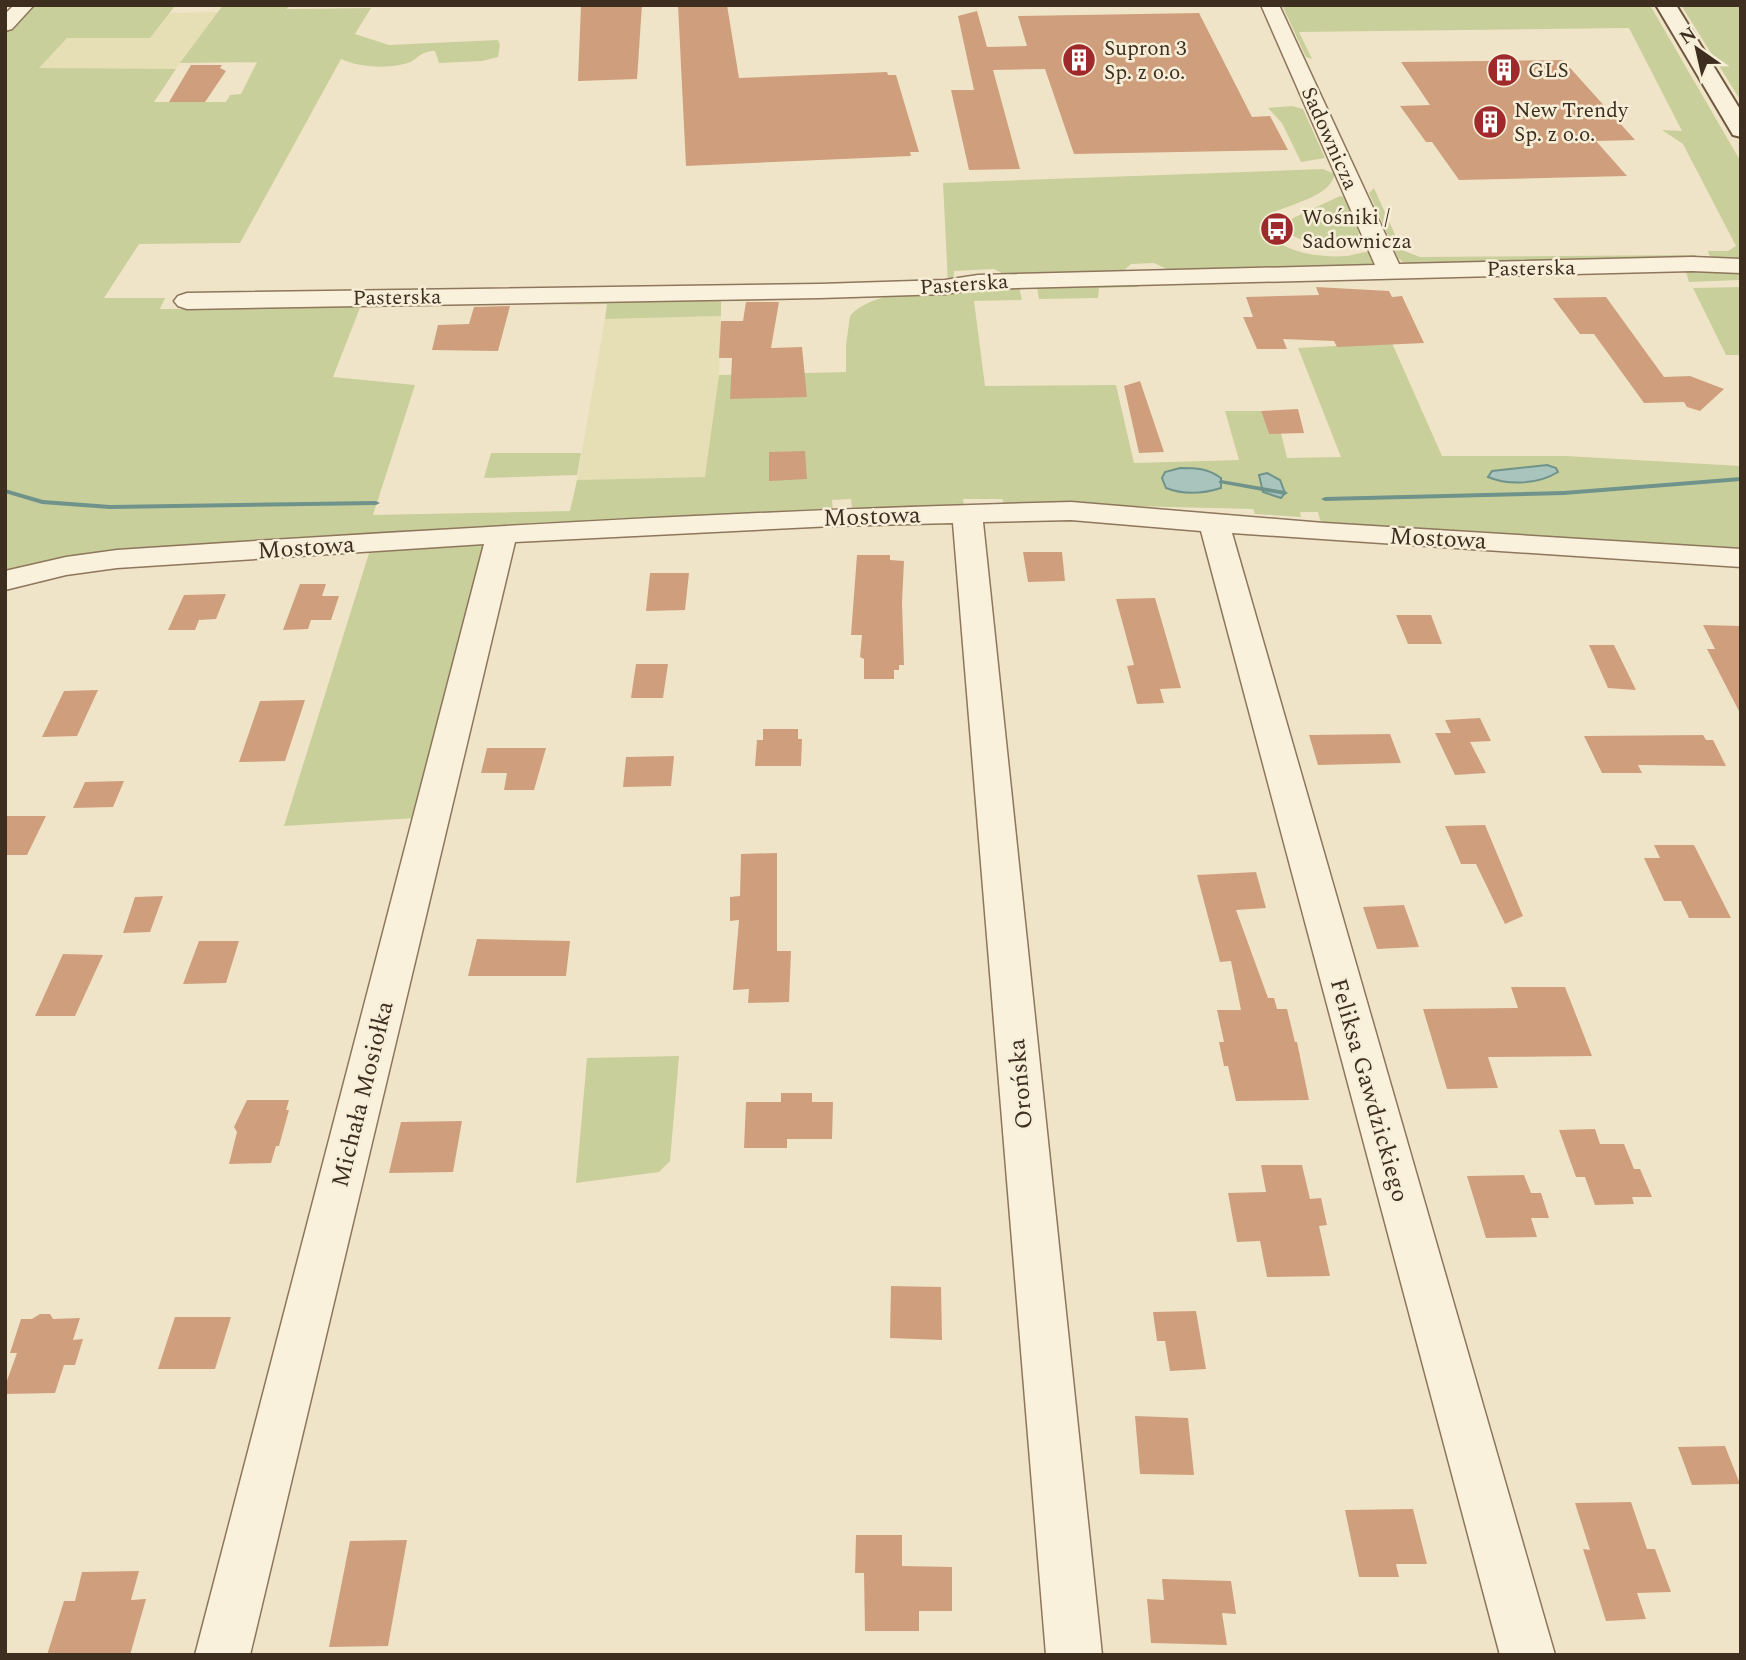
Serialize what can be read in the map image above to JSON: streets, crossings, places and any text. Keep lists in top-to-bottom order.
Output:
{
  "streets": {
    "street": [
      "Sadownicza",
      "Pasterska",
      "Mostowa",
      "Orońska",
      "Feliksa Gawdzickiego",
      "Michała Mosiołka"
    ]
  },
  "crossings": [
    ["Sadownicza", "Pasterska"],
    ["Mostowa", "Orońska"],
    ["Mostowa", "Feliksa Gawdzickiego"],
    ["Mostowa", "Michała Mosiołka"]
  ],
  "places": {
    "building": ["Supron 3 Sp. z o.o.", "GLS", "New Trendy Sp. z o.o."],
    "bus stop": ["Wośniki / Sadownicza"]
  },
  "north": "top left"
}
